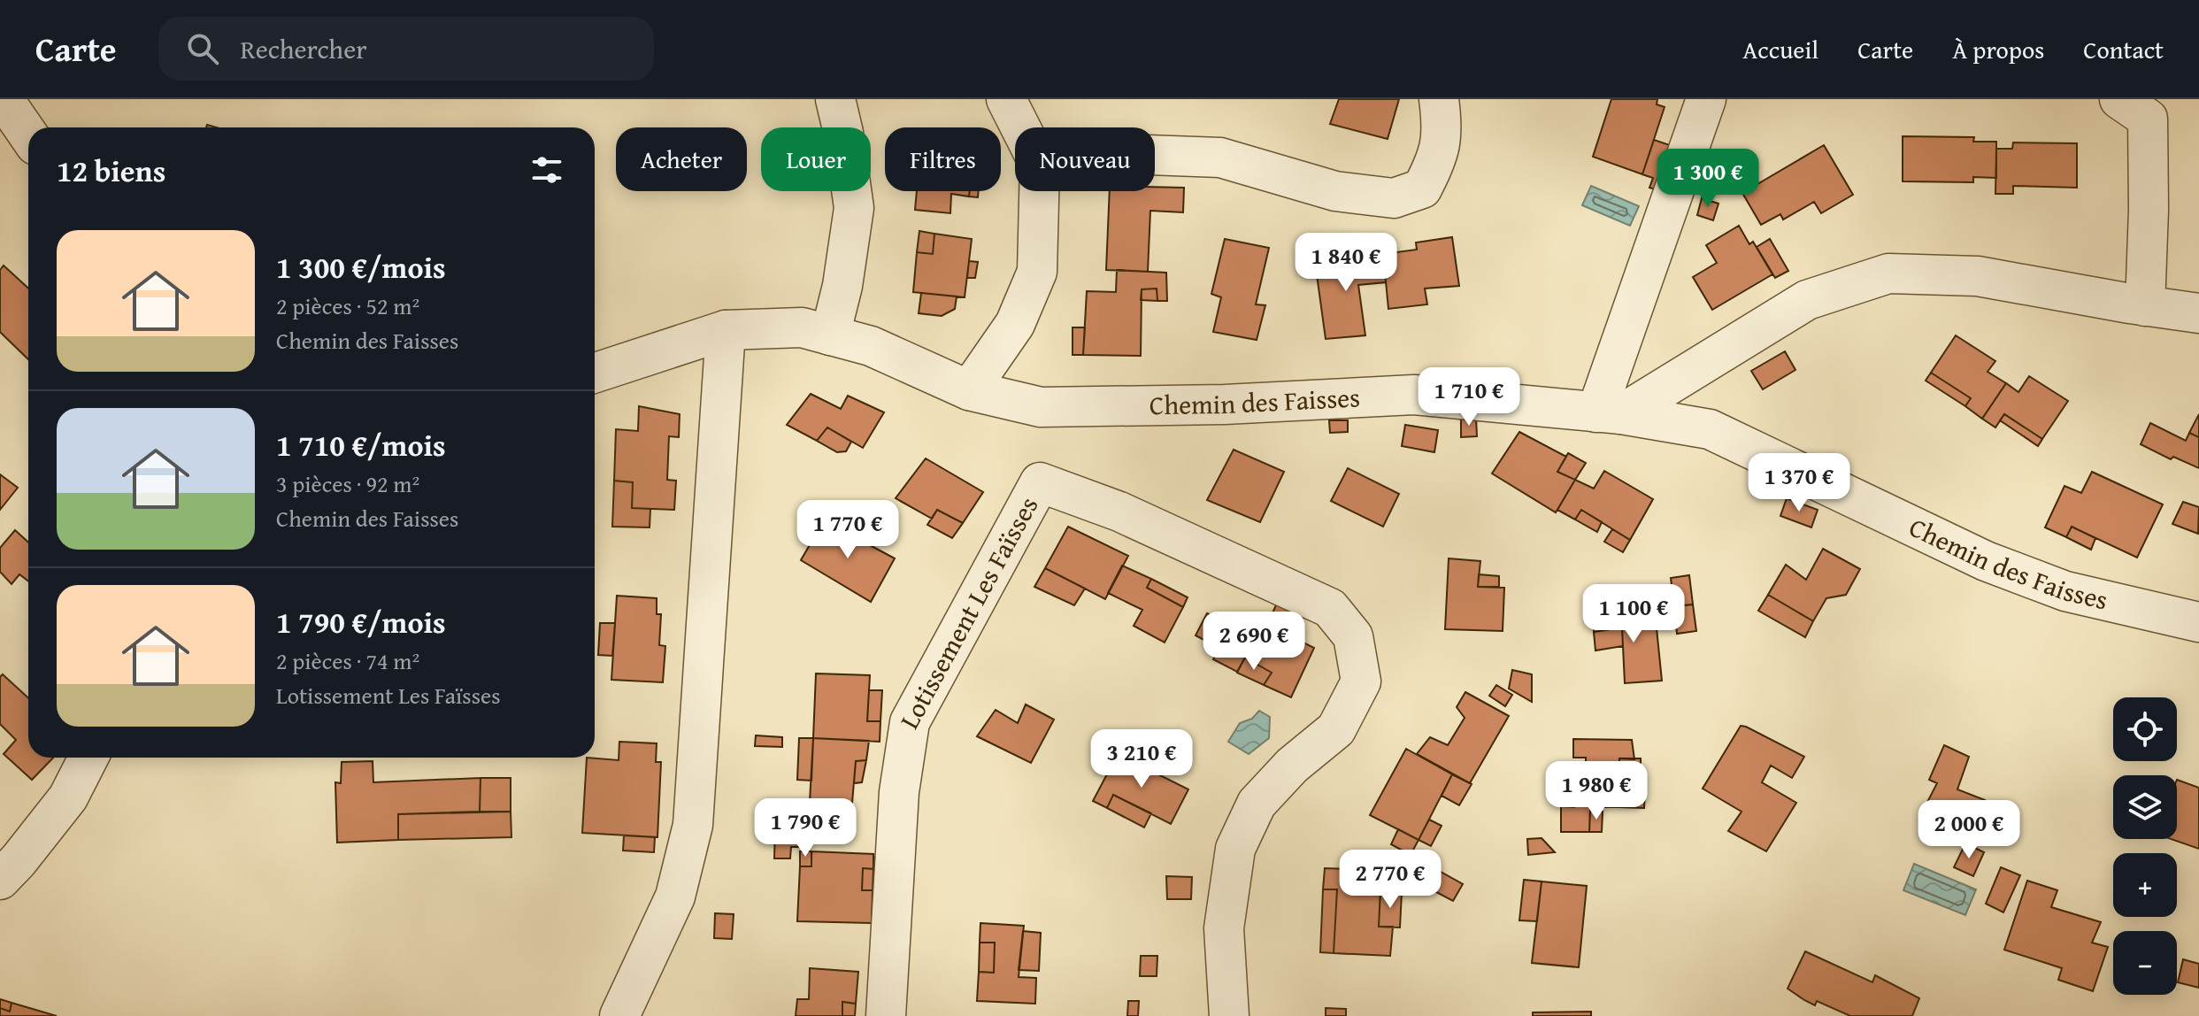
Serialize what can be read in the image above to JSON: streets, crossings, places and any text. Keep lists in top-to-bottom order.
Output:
{
  "streets": {
    "street": ["Chemin des Faisses", "Lotissement Les Faïsses"]
  },
  "page": {
    "header": "Carte",
    "search": "Rechercher",
    "nav": [
      "Accueil",
      "Carte",
      "À propos",
      "Contact"
    ],
    "chip": [
      "Acheter",
      "Louer",
      "Filtres",
      "Nouveau"
    ],
    "heading": "12 biens",
    "price": [
      "1 300 €",
      "1 840 €",
      "1 710 €",
      "1 370 €",
      "1 770 €",
      "1 100 €",
      "2 690 €",
      "3 210 €",
      "1 980 €",
      "1 790 €",
      "2 000 €",
      "2 770 €"
    ],
    "list": [
      {
        "name": "1 300 €/mois",
        "note": "2 pièces · 52 m² · Chemin des Faisses"
      },
      {
        "name": "1 710 €/mois",
        "note": "3 pièces · 92 m² · Chemin des Faisses"
      },
      {
        "name": "1 790 €/mois",
        "note": "2 pièces · 74 m² · Lotissement Les Faïsses"
      }
    ],
    "map_buttons": ["+", "−"]
  }
}
